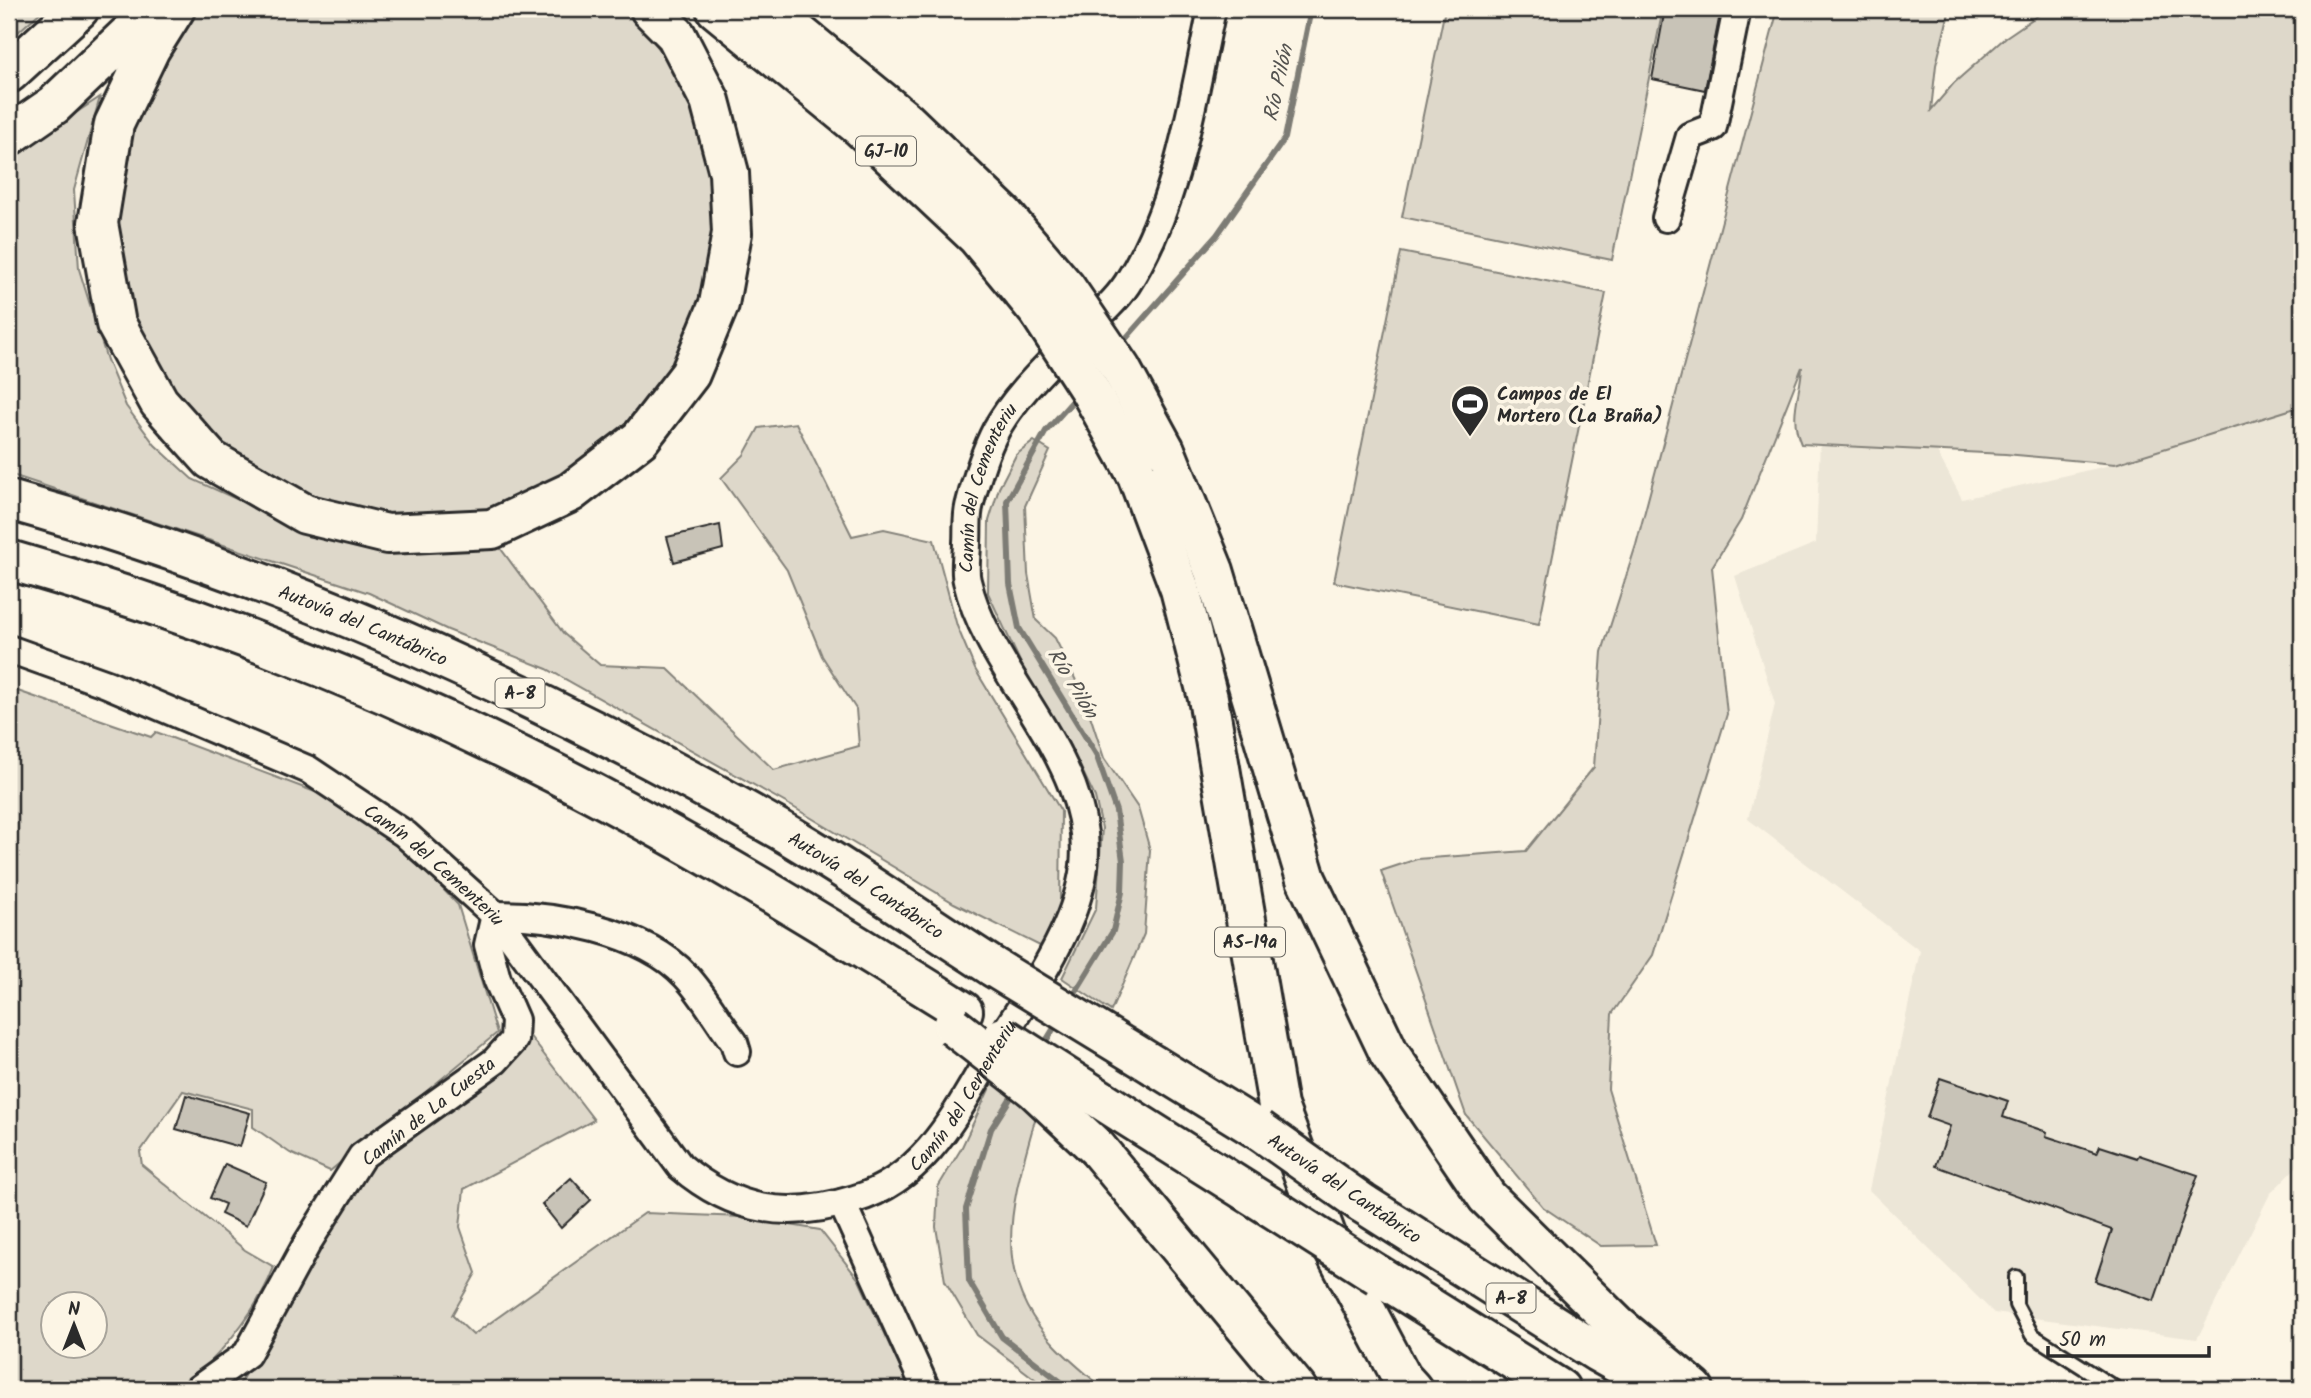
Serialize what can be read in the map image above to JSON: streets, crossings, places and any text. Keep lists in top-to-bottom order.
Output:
{
  "streets": {
    "highway": [
      "GJ-10",
      "Autovía del Cantábrico",
      "A-8",
      "AS-19a"
    ],
    "street": ["Camín del Cementeriu", "Camín de La Cuesta"]
  },
  "crossings": [
    ["GJ-10", "AS-19a"],
    ["Camín del Cementeriu", "Camín de La Cuesta"]
  ],
  "water": ["Río Pilón"],
  "places": {
    "sports": ["Campos de El Mortero (La Braña)"]
  },
  "scale_bar": "50 m",
  "north": "top"
}
